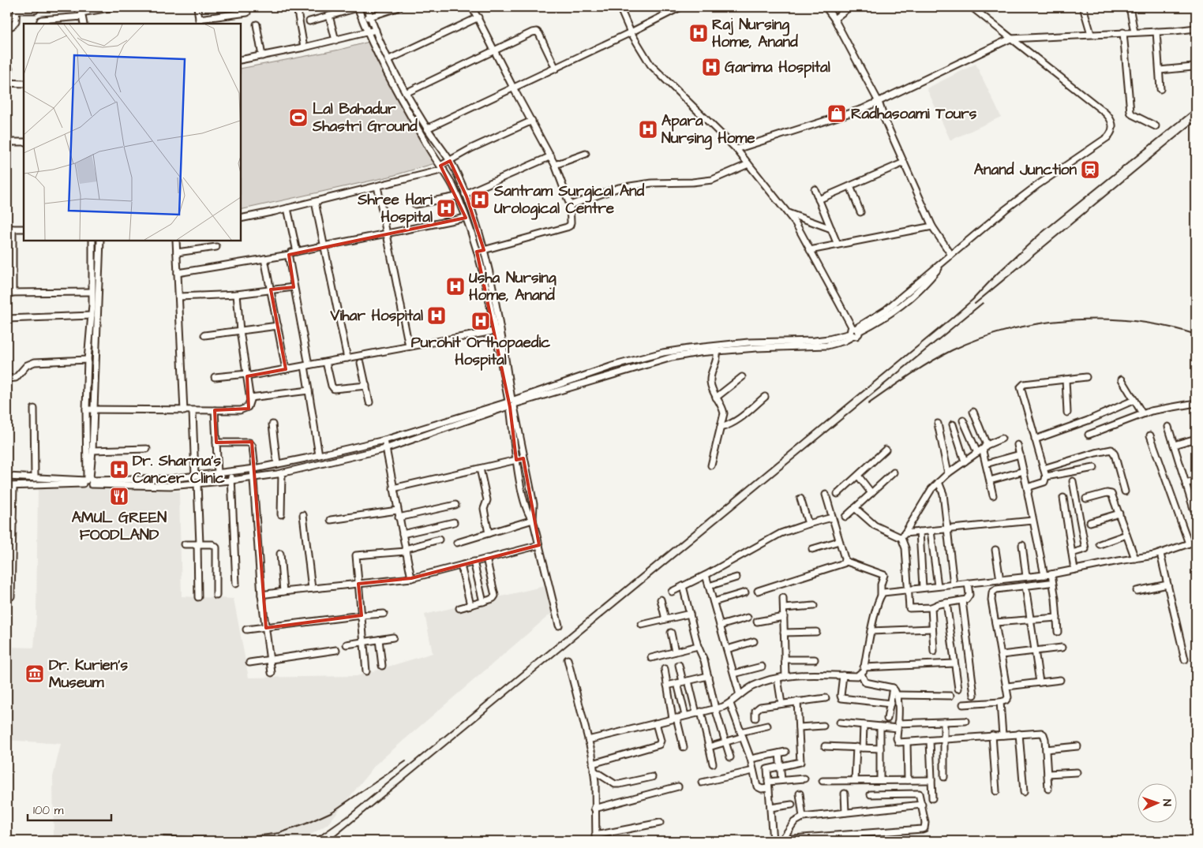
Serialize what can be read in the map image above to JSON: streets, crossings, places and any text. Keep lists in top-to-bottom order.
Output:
{
  "places": {
    "hospital": [
      "Raj Nursing Home, Anand",
      "Garima Hospital",
      "Apara Nursing Home",
      "Santram Surgical And Urological Centre",
      "Shree Hari Hospital",
      "Usha Nursing Home, Anand",
      "Vihar Hospital",
      "Purohit Orthopaedic Hospital",
      "Dr. Sharma's Cancer Clinic"
    ],
    "shop": ["Radhasoami Tours"],
    "sports": ["Lal Bahadur Shastri Ground"],
    "station": ["Anand Junction"],
    "restaurant": ["AMUL GREEN FOODLAND"],
    "museum": ["Dr. Kurien's Museum"]
  },
  "scale_bar": "100 m",
  "north": "right"
}
